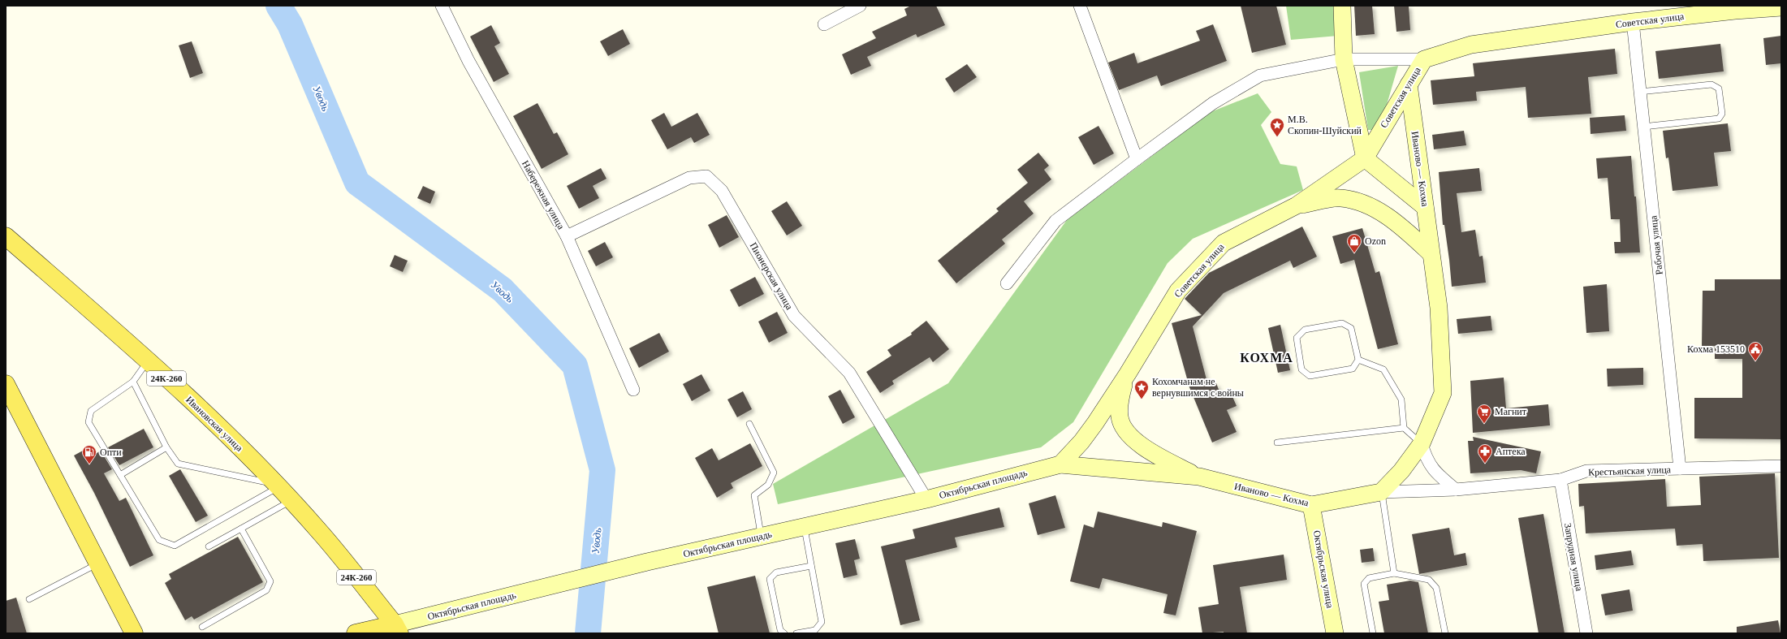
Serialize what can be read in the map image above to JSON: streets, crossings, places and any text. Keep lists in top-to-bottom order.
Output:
{
  "streets": {
    "main road": [
      "Советская улица",
      "Иваново — Кохма",
      "24К-260",
      "Ивановская улица",
      "Октябрьская площадь",
      "Октябрьская улица"
    ],
    "street": [
      "Набережная улица",
      "Рабочая улица",
      "Пионерская улица",
      "Крестьянская улица",
      "Запрудная улица"
    ]
  },
  "crossings": [
    ["Советская улица", "Иваново — Кохма"],
    ["Советская улица", "Рабочая улица"],
    ["Советская улица", "Октябрьская площадь"],
    ["Иваново — Кохма", "Крестьянская улица"],
    ["Иваново — Кохма", "Октябрьская площадь"],
    ["Иваново — Кохма", "Октябрьская улица"],
    ["Набережная улица", "Пионерская улица"],
    ["Рабочая улица", "Крестьянская улица"],
    ["Пионерская улица", "Октябрьская площадь"],
    ["Ивановская улица", "Октябрьская площадь"],
    ["Крестьянская улица", "Запрудная улица"]
  ],
  "districts": ["КОХМА"],
  "water": ["Уводь"],
  "places": {
    "place": ["М.В. Скопин-Шуйский", "Кохомчанам не вернувшимся с войны"],
    "shop": ["Ozon"],
    "public building": ["Кохма 153510"],
    "supermarket": ["Магнит"],
    "pharmacy": ["Аптека"],
    "fuel station": ["Опти"]
  }
}
